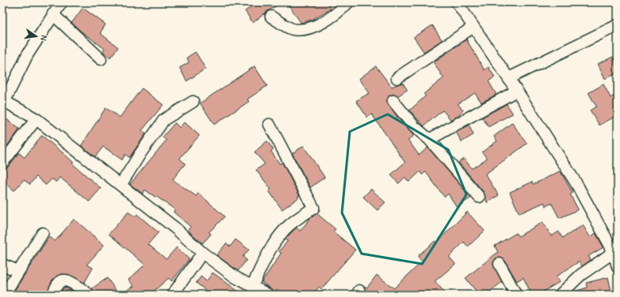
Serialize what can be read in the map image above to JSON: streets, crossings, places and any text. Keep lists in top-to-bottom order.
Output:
{
  "north": "right"
}
